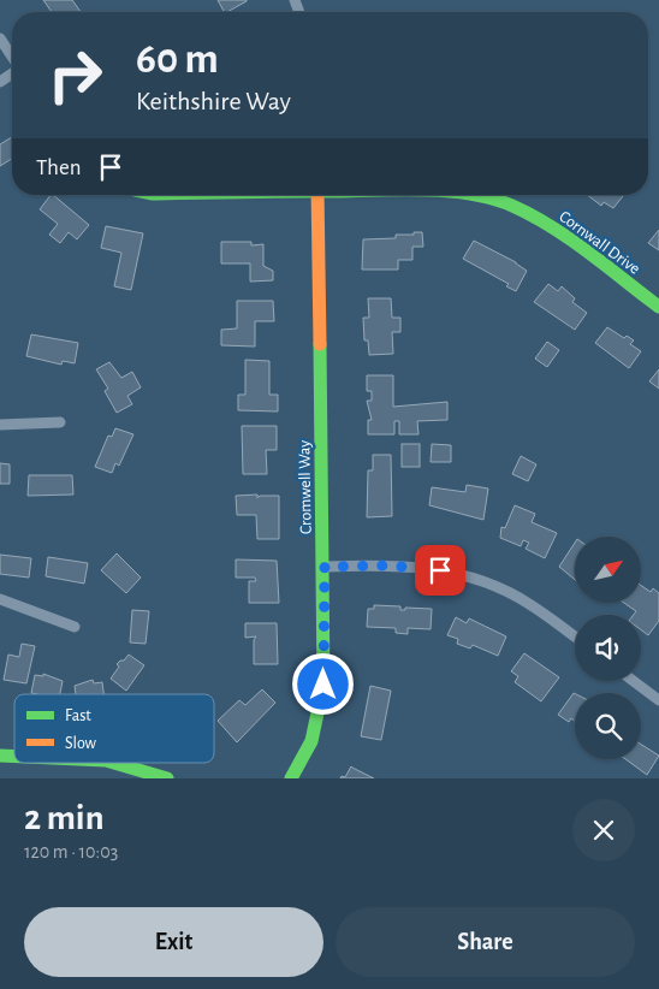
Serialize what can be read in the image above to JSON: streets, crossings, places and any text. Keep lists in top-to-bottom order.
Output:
{
  "streets": {
    "street": ["Cornwall Drive", "Cromwell Way"]
  },
  "legend": ["Fast", "Slow"],
  "north": "top right",
  "page": {
    "turn": ["60 m", "Keithshire Way"],
    "then": "Then",
    "heading": ["2 min", "120 m · 10:03"],
    "buttons": ["Exit", "Share"]
  }
}
